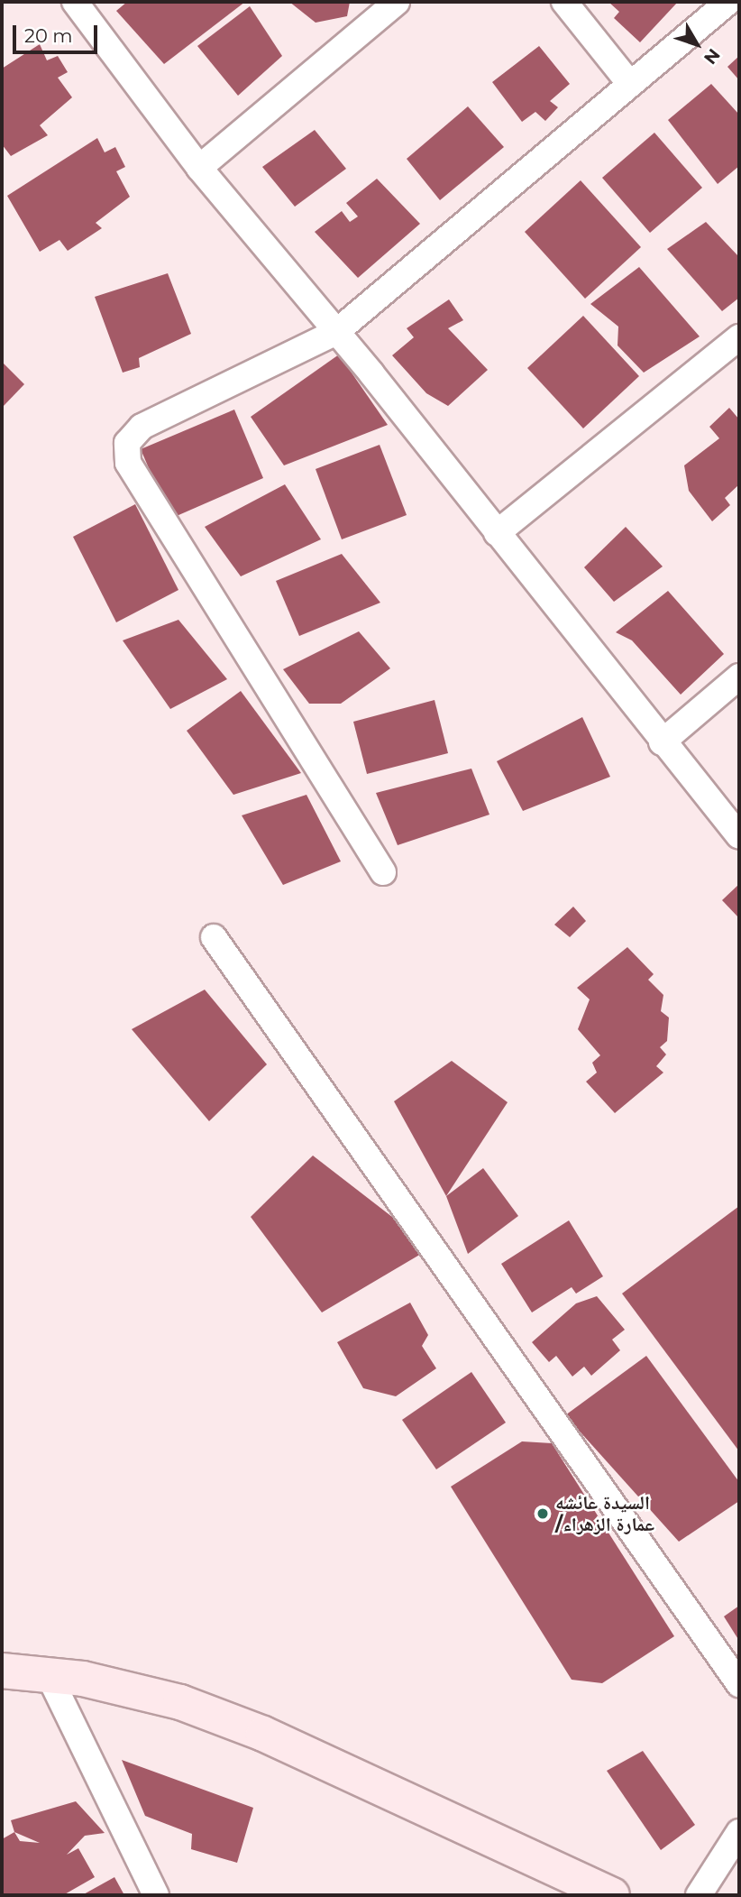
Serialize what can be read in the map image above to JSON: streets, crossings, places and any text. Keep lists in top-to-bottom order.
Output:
{
  "places": ["السيدة عائشه /عمارة الزهراء"],
  "scale_bar": "20 m",
  "north": "bottom right"
}
